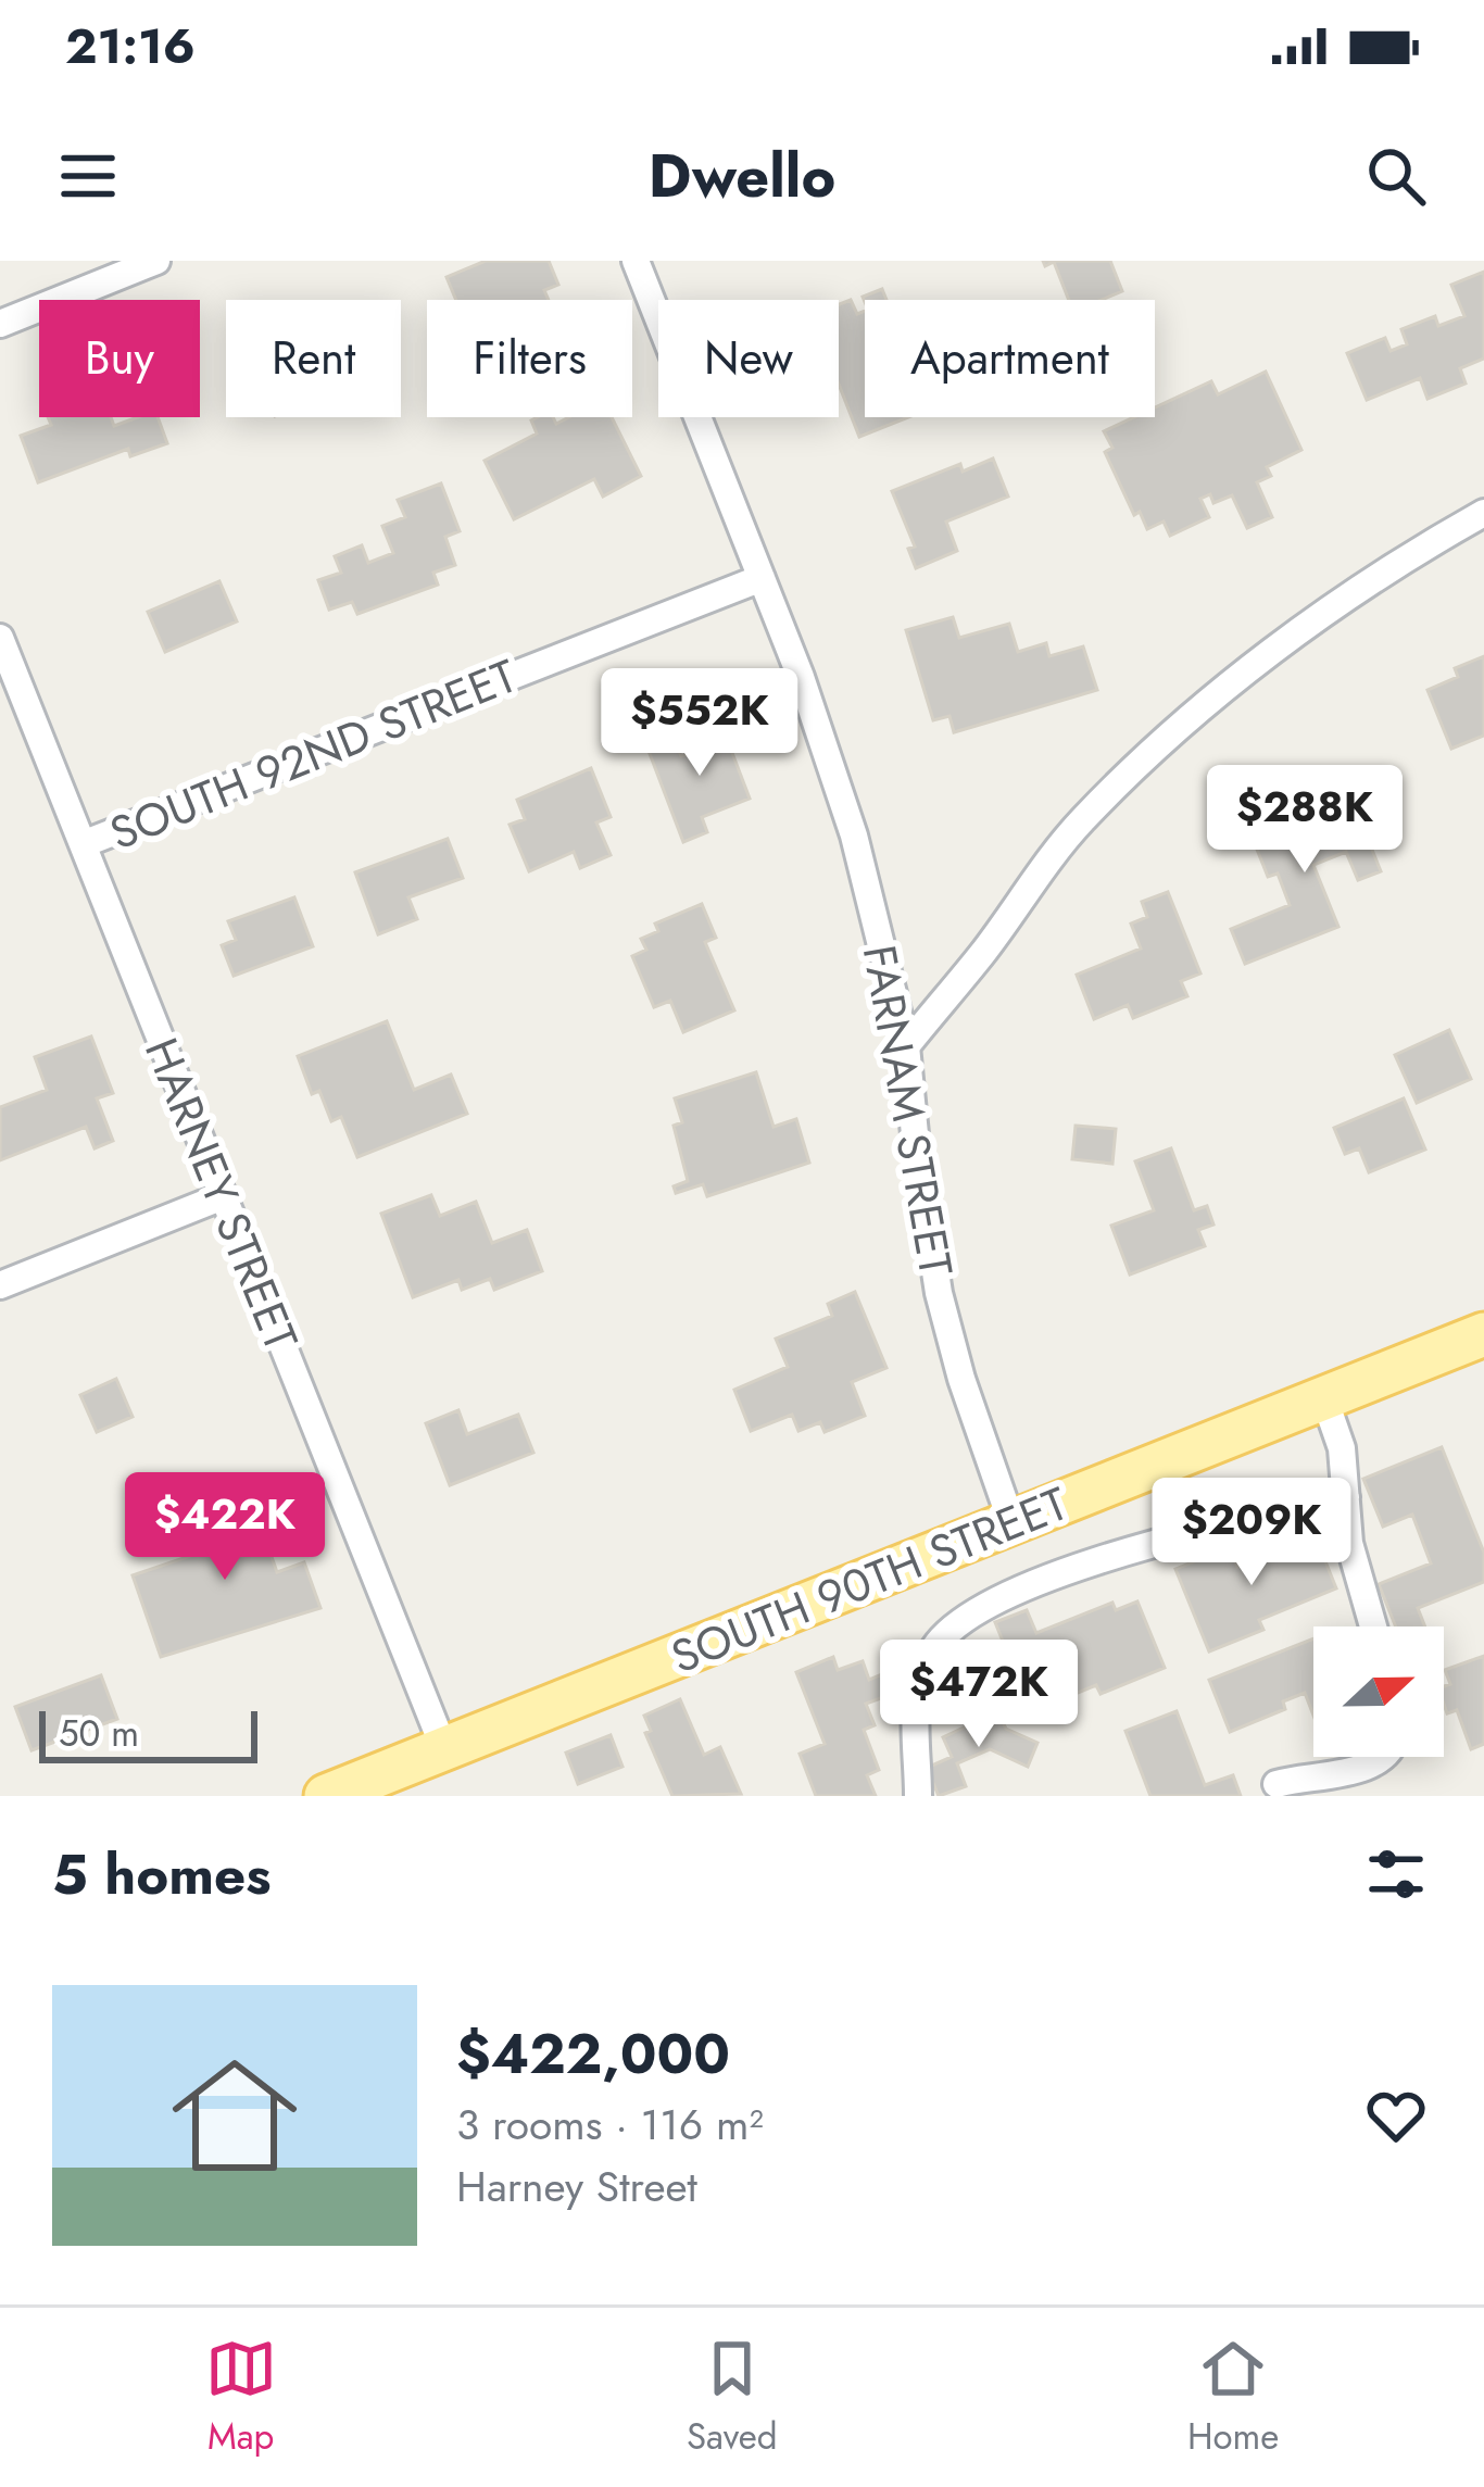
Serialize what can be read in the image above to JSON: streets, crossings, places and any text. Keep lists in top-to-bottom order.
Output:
{
  "streets": {
    "main road": ["SOUTH 90TH STREET"],
    "street": ["SOUTH 92ND STREET", "FARNAM STREET", "HARNEY STREET"]
  },
  "crossings": [
    ["SOUTH 92ND STREET", "FARNAM STREET"],
    ["SOUTH 92ND STREET", "HARNEY STREET"],
    ["FARNAM STREET", "SOUTH 90TH STREET"],
    ["HARNEY STREET", "SOUTH 90TH STREET"]
  ],
  "scale_bar": "50 m",
  "north": "right",
  "page": {
    "status": "21:16",
    "header": "Dwello",
    "chip": [
      "Buy",
      "Rent",
      "Filters",
      "New",
      "Apartment"
    ],
    "price": [
      "$552K",
      "$288K",
      "$422K",
      "$209K",
      "$472K"
    ],
    "scale": "50 m",
    "heading": "5 homes",
    "list": [
      {
        "name": "$422,000",
        "note": "3 rooms · 116 m² · Harney Street"
      }
    ],
    "tabs": ["Map", "Saved", "Home"]
  }
}
